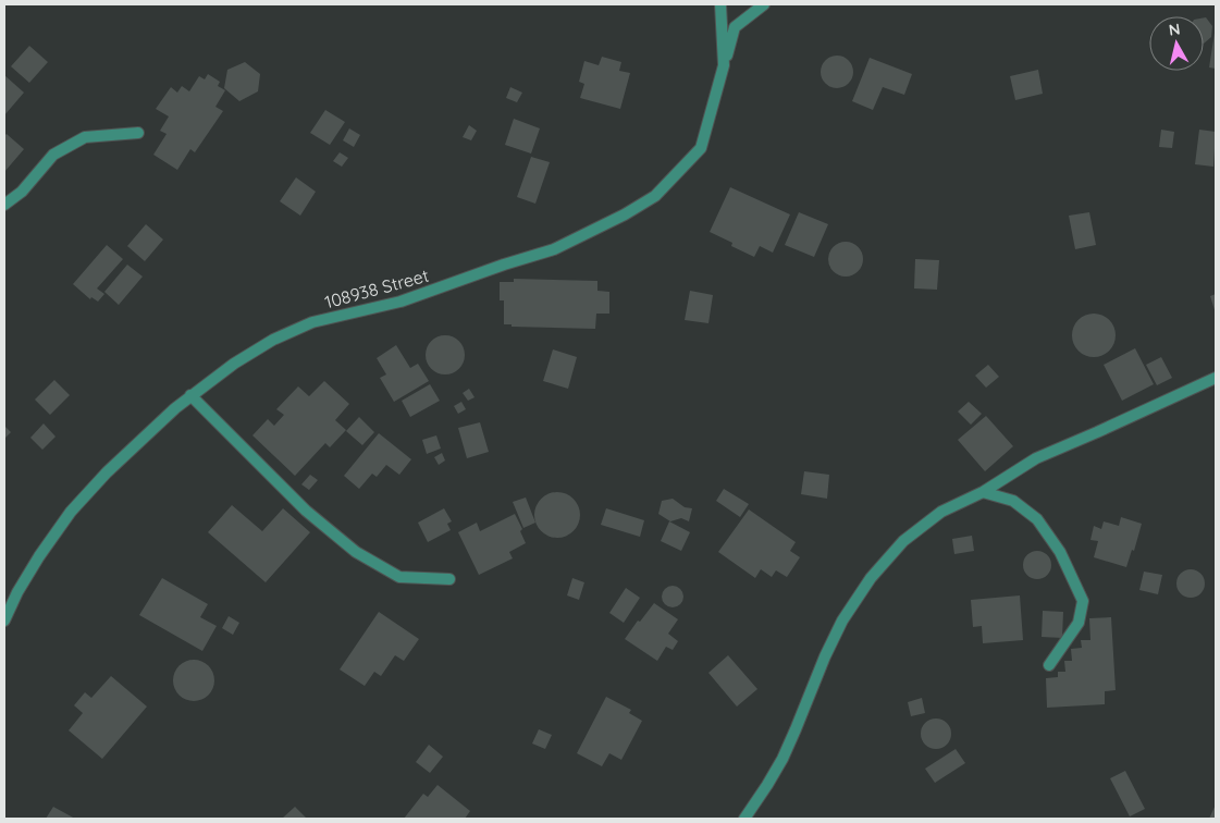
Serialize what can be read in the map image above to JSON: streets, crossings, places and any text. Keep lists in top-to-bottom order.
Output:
{
  "streets": {
    "street": ["108938 Street"]
  },
  "north": "top"
}
